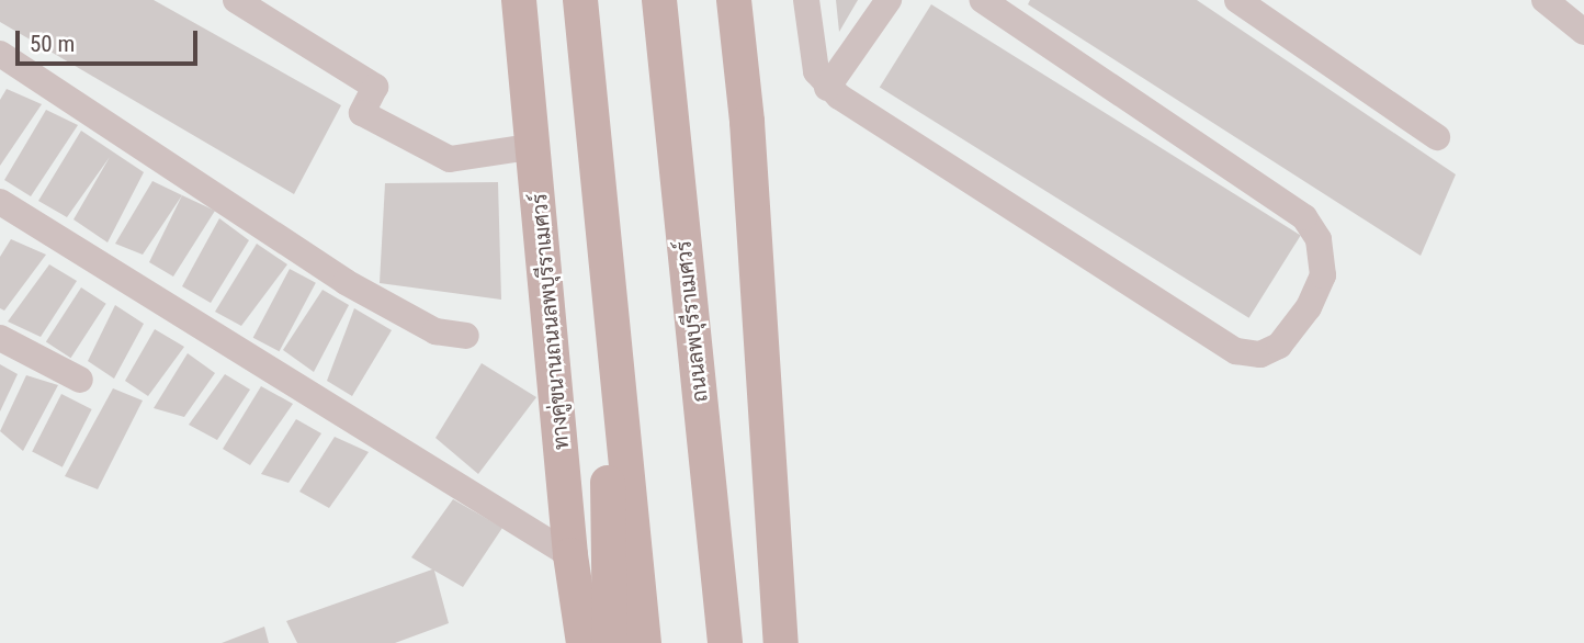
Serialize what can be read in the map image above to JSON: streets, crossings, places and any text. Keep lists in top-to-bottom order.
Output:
{
  "streets": {
    "main road": ["ทางคู่ขนานถนนลพบุรีราเมศวร์", "ถนนลพบุรีราเมศวร์"]
  },
  "scale_bar": "50 m"
}
